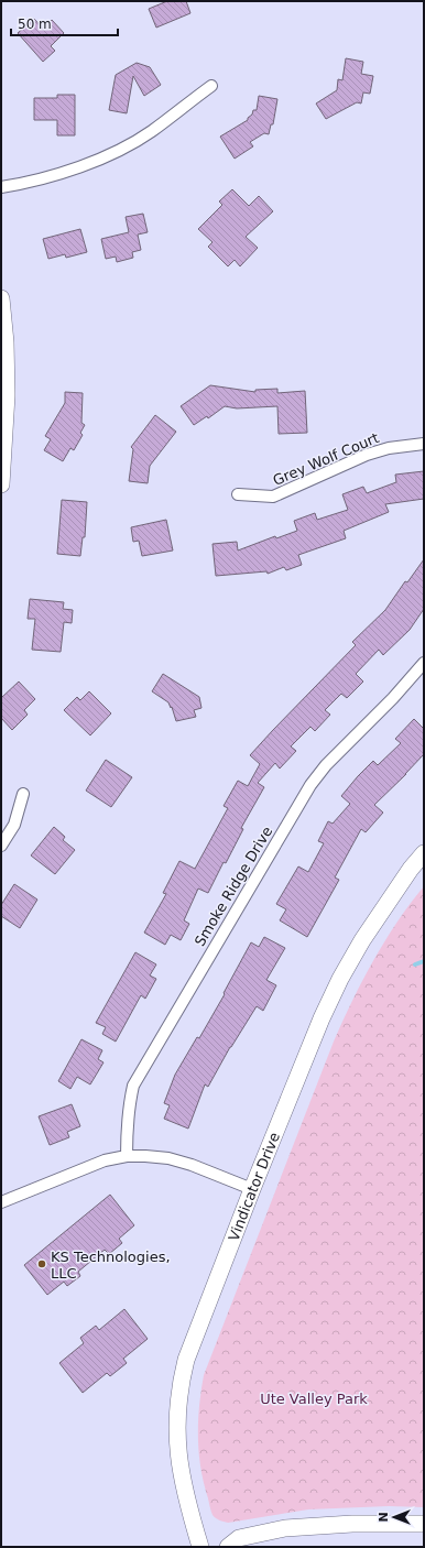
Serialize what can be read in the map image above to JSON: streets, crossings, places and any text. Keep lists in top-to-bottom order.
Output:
{
  "streets": {
    "main road": ["Vindicator Drive"],
    "street": ["Grey Wolf Court", "Smoke Ridge Drive"]
  },
  "parks": ["Ute Valley Park"],
  "places": ["KS Technologies, LLC"],
  "scale_bar": "50 m",
  "north": "left"
}
